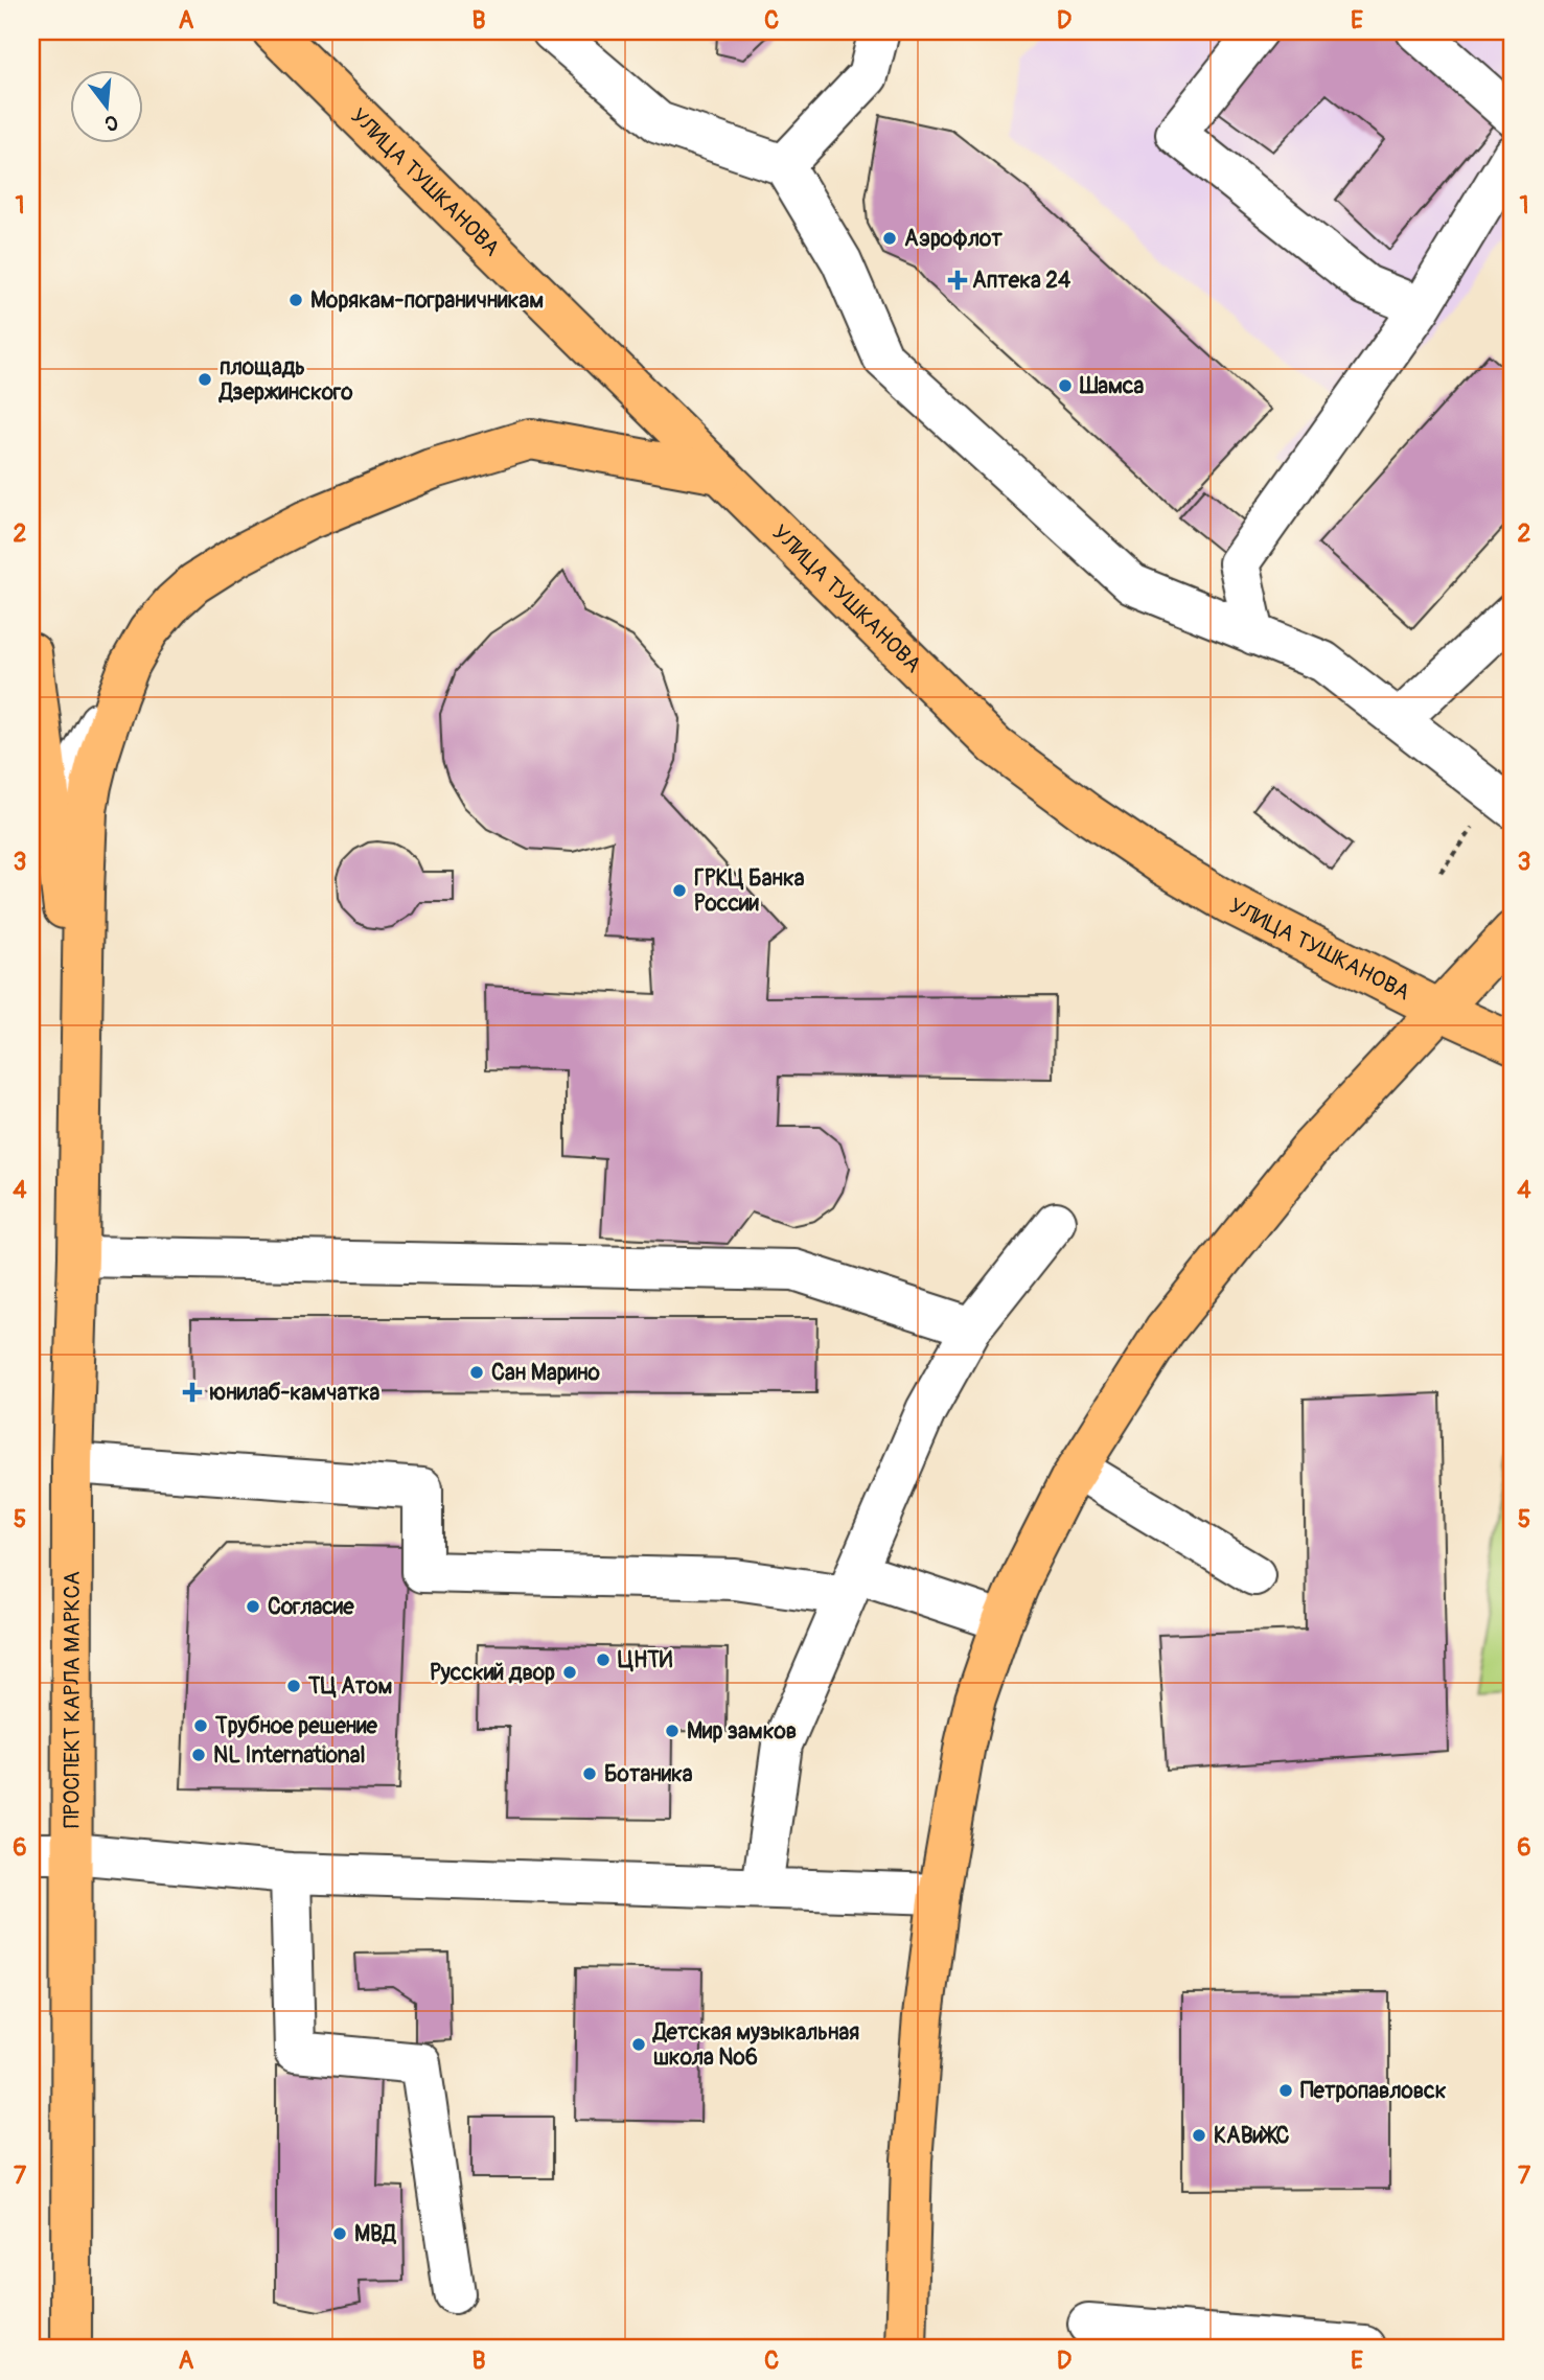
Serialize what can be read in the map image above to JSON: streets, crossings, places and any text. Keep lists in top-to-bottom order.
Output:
{
  "streets": {
    "main road": ["УЛИЦА ТУШКАНОВА", "ПРОСПЕКТ КАРЛА МАРКСА"]
  },
  "places": {
    "other": [
      "Аэрофлот",
      "Морякам-пограничникам",
      "площадь Дзержинского",
      "Шамса",
      "ГРКЦ Банка России",
      "Сан Марино",
      "Согласие",
      "ЦНТИ",
      "Русский двор",
      "ТЦ Атом",
      "Трубное решение",
      "Мир замков",
      "NL International",
      "Ботаника",
      "Детская музыкальная школа №6",
      "Петропавловск",
      "КАВиЖС",
      "МВД"
    ],
    "health": ["Аптека 24", "юнилаб-камчатка"]
  },
  "north": "bottom",
  "grid": {
    "columns": [
      "A",
      "B",
      "C",
      "D",
      "E"
    ],
    "rows": [
      "1",
      "2",
      "3",
      "4",
      "5",
      "6",
      "7"
    ]
  }
}
